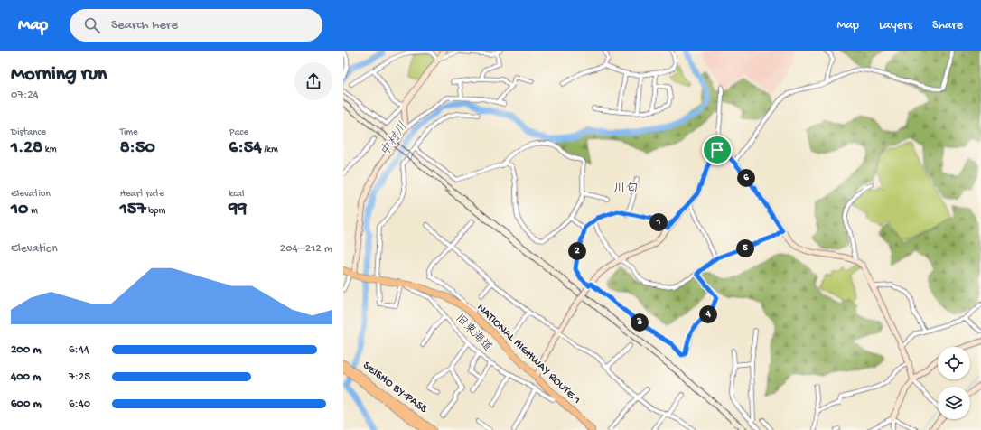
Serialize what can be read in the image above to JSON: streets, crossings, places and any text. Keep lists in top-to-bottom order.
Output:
{
  "streets": {
    "highway": ["NATIONAL HIGHWAY ROUTE 1", "SEISHO BY-PASS"],
    "street": ["旧東海道"]
  },
  "crossings": [
    ["旧東海道", "NATIONAL HIGHWAY ROUTE 1"]
  ],
  "districts": ["川匂"],
  "water": ["中村川"],
  "page": {
    "header": "Map",
    "search": "Search here",
    "nav": ["Map", "Layers", "Share"],
    "heading": ["Morning run", "07:24"],
    "stats": [
      ["Distance", "1.28 km"],
      ["Time", "8:50"],
      ["Pace", "6:54 /km"],
      ["Elevation", "10 m"],
      ["Heart rate", "157 bpm"],
      ["kcal", "99"]
    ],
    "pins": [
      "6",
      "1",
      "5",
      "2",
      "4",
      "3"
    ],
    "chart": ["Elevation", "204–212 m"],
    "list": [
      {
        "name": "200 m",
        "note": "6:44"
      },
      {
        "name": "400 m",
        "note": "7:25"
      },
      {
        "name": "600 m",
        "note": "6:40"
      }
    ]
  }
}
